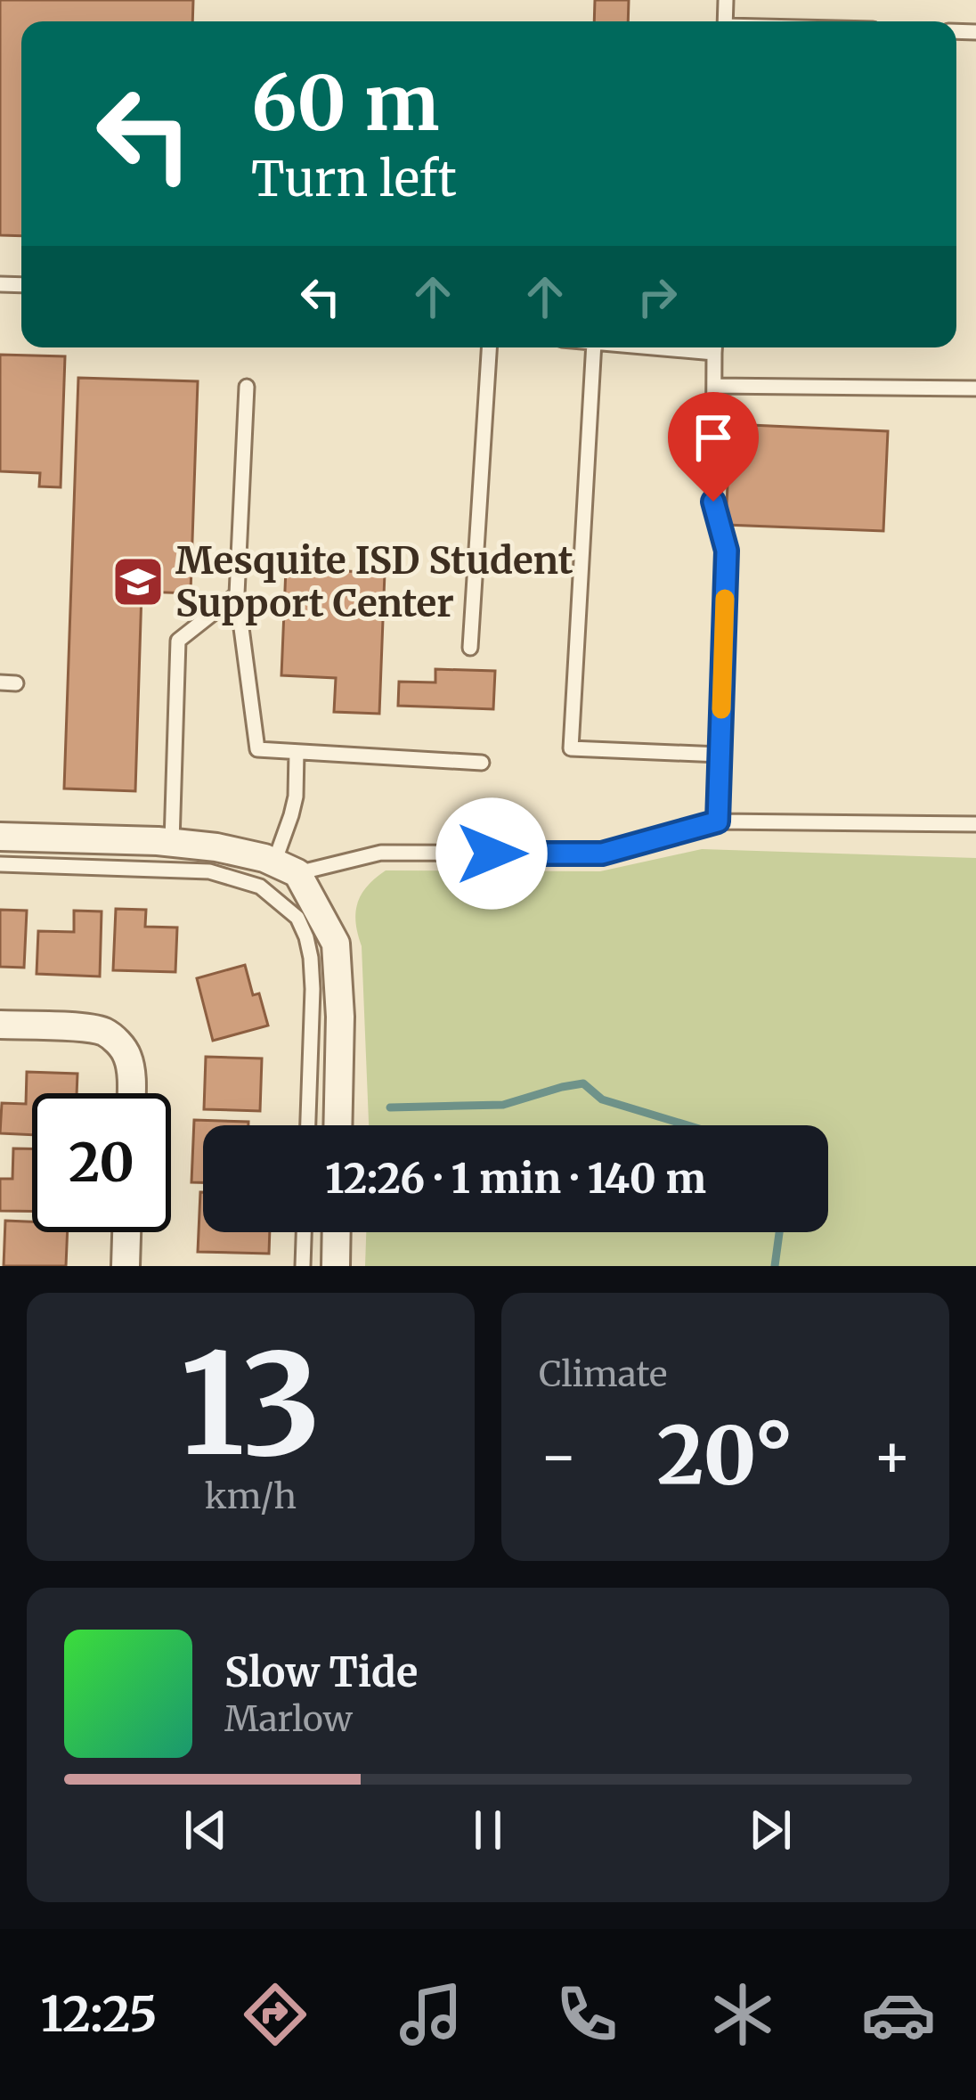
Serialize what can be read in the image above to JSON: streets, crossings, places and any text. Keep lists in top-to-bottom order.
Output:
{
  "places": {
    "school or university": ["Mesquite ISD Student Support Center"]
  },
  "page": {
    "turn": ["60 m", "Turn left"],
    "limit": "20",
    "trip": "12:26 · 1 min · 140 m",
    "tile": [
      ["13", "km/h"],
      "Climate"
    ],
    "heat": ["−", "20°", "+"],
    "song": ["Slow Tide", "Marlow"],
    "tabs": "12:25"
  }
}
